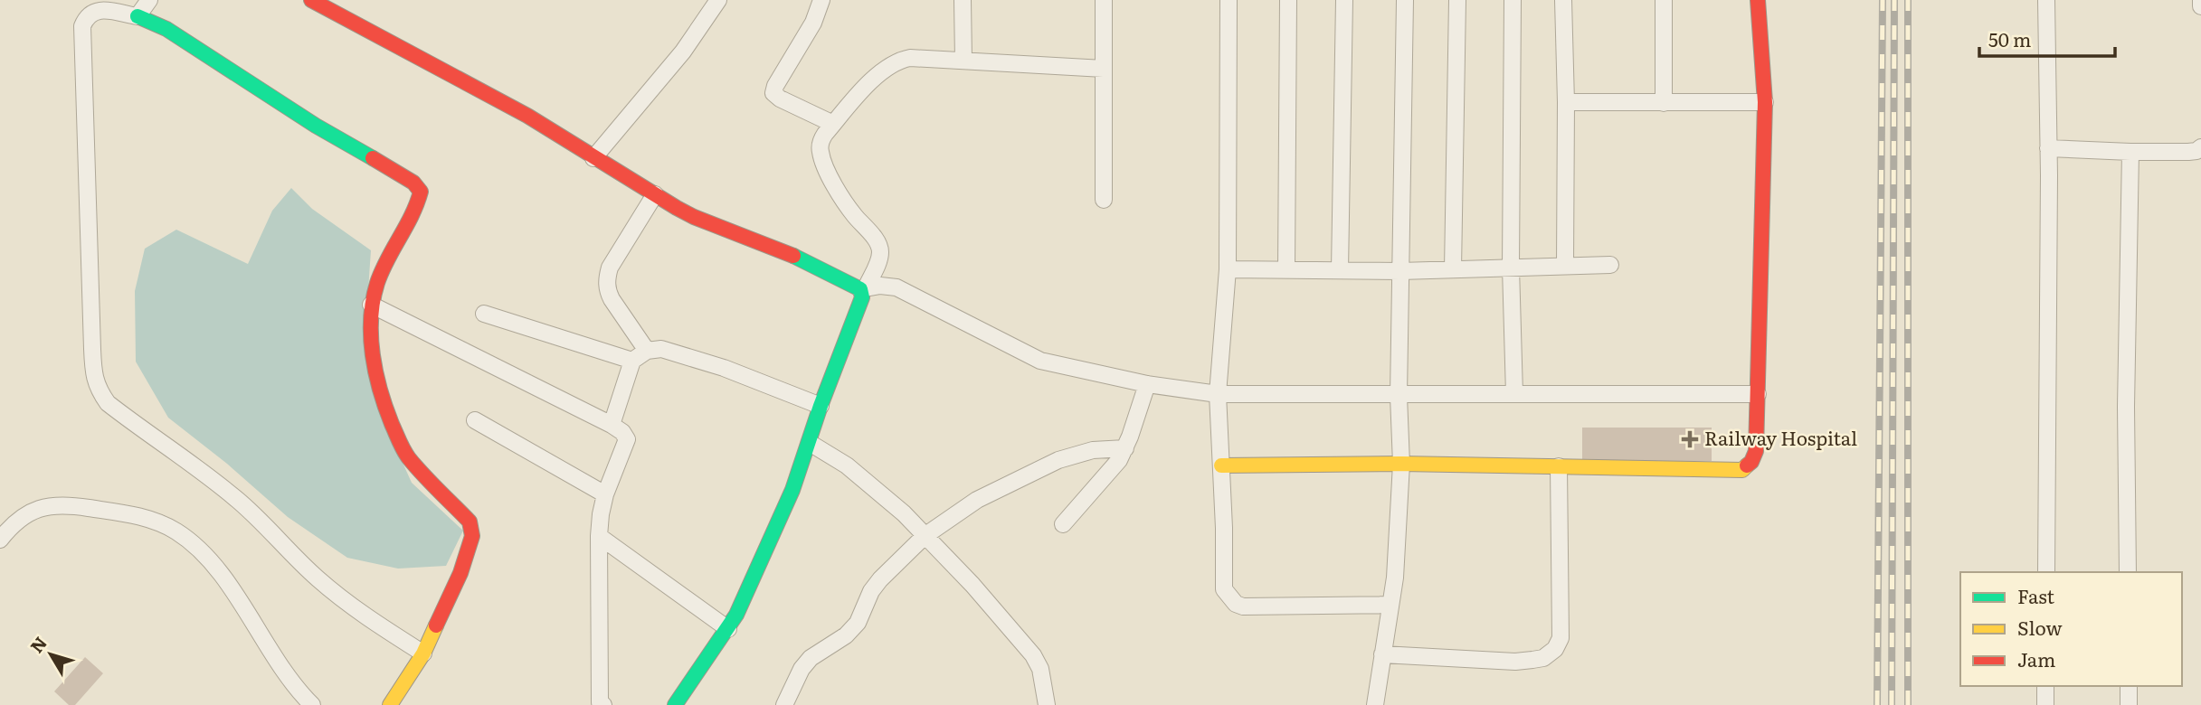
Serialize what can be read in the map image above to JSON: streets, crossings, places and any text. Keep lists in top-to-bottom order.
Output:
{
  "places": {
    "health": ["Railway Hospital"]
  },
  "legend": ["Fast", "Slow", "Jam"],
  "scale_bar": "50 m",
  "north": "top left"
}
